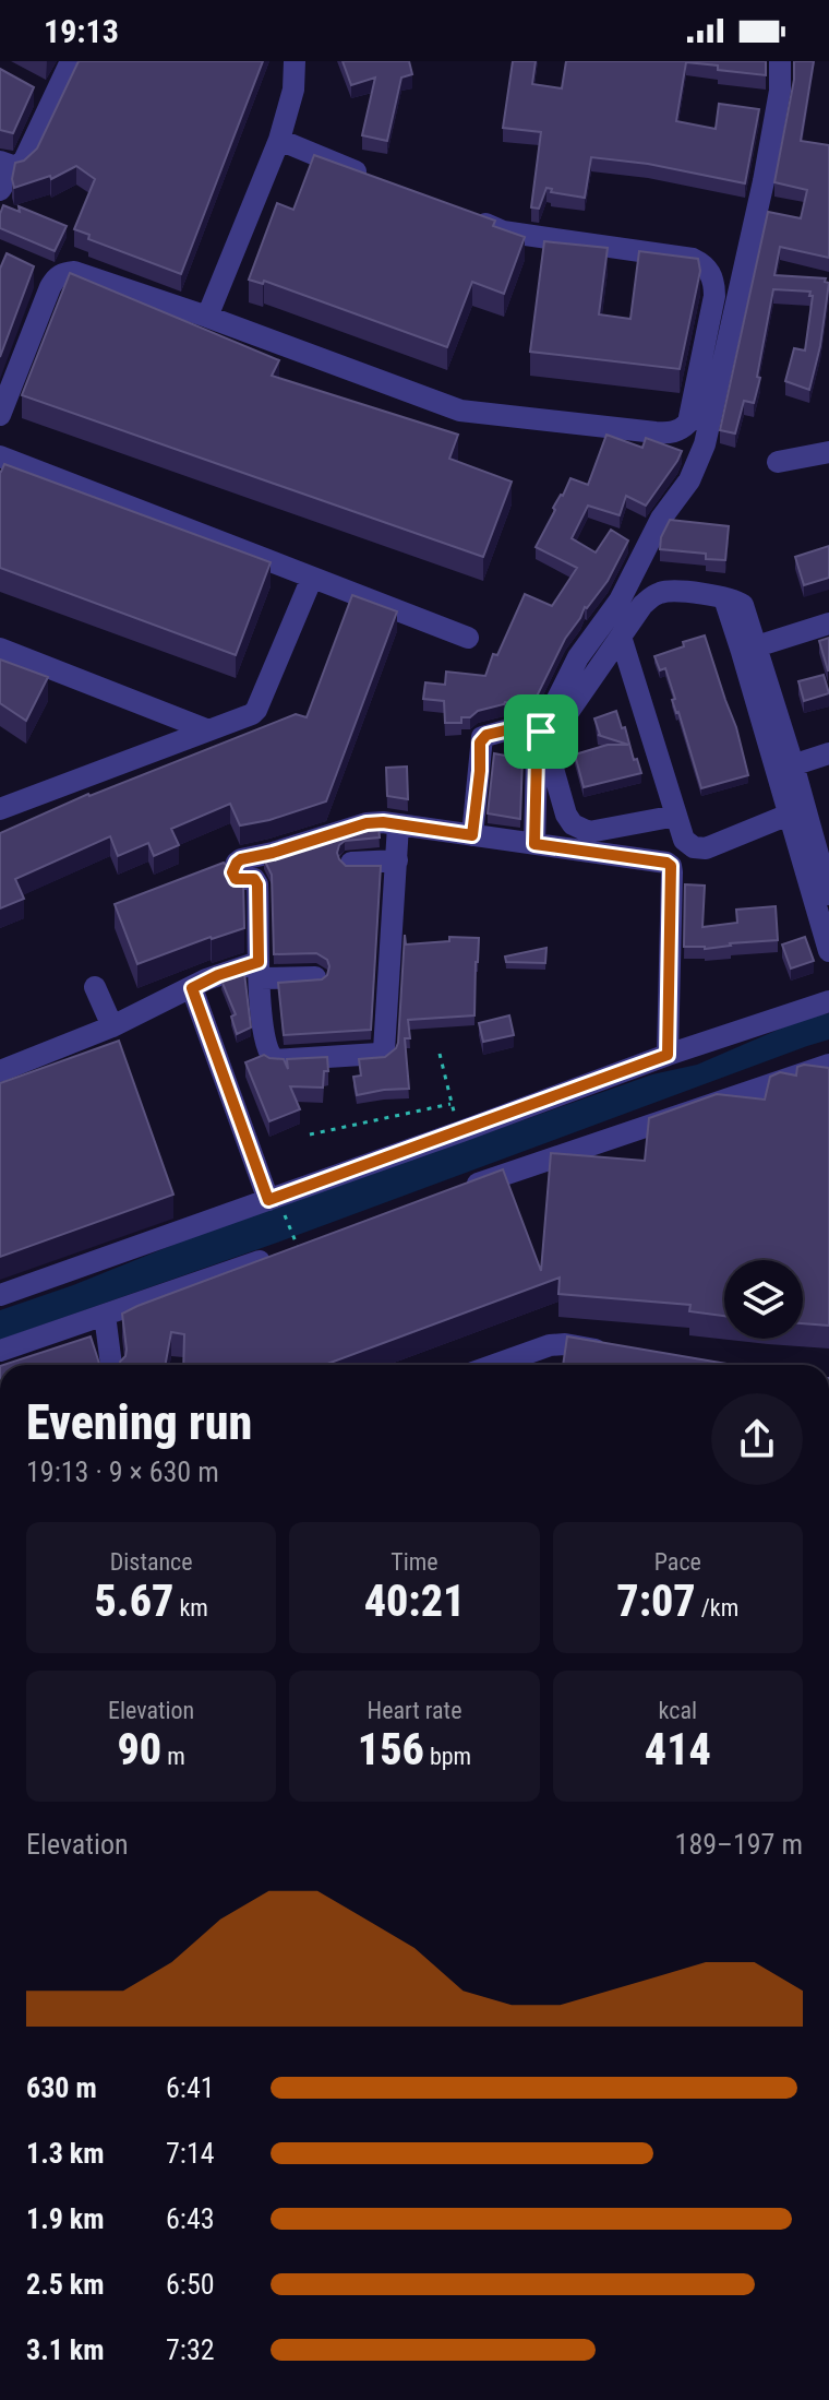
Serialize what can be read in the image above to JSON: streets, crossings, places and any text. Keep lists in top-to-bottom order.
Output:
{
  "page": {
    "status": "19:13",
    "heading": ["Evening run", "19:13 · 9 × 630 m"],
    "stats": [
      ["Distance", "5.67 km"],
      ["Time", "40:21"],
      ["Pace", "7:07 /km"],
      ["Elevation", "90 m"],
      ["Heart rate", "156 bpm"],
      ["kcal", "414"]
    ],
    "chart": ["Elevation", "189–197 m"],
    "list": [
      {
        "name": "630 m",
        "note": "6:41"
      },
      {
        "name": "1.3 km",
        "note": "7:14"
      },
      {
        "name": "1.9 km",
        "note": "6:43"
      },
      {
        "name": "2.5 km",
        "note": "6:50"
      },
      {
        "name": "3.1 km",
        "note": "7:32"
      }
    ]
  }
}
